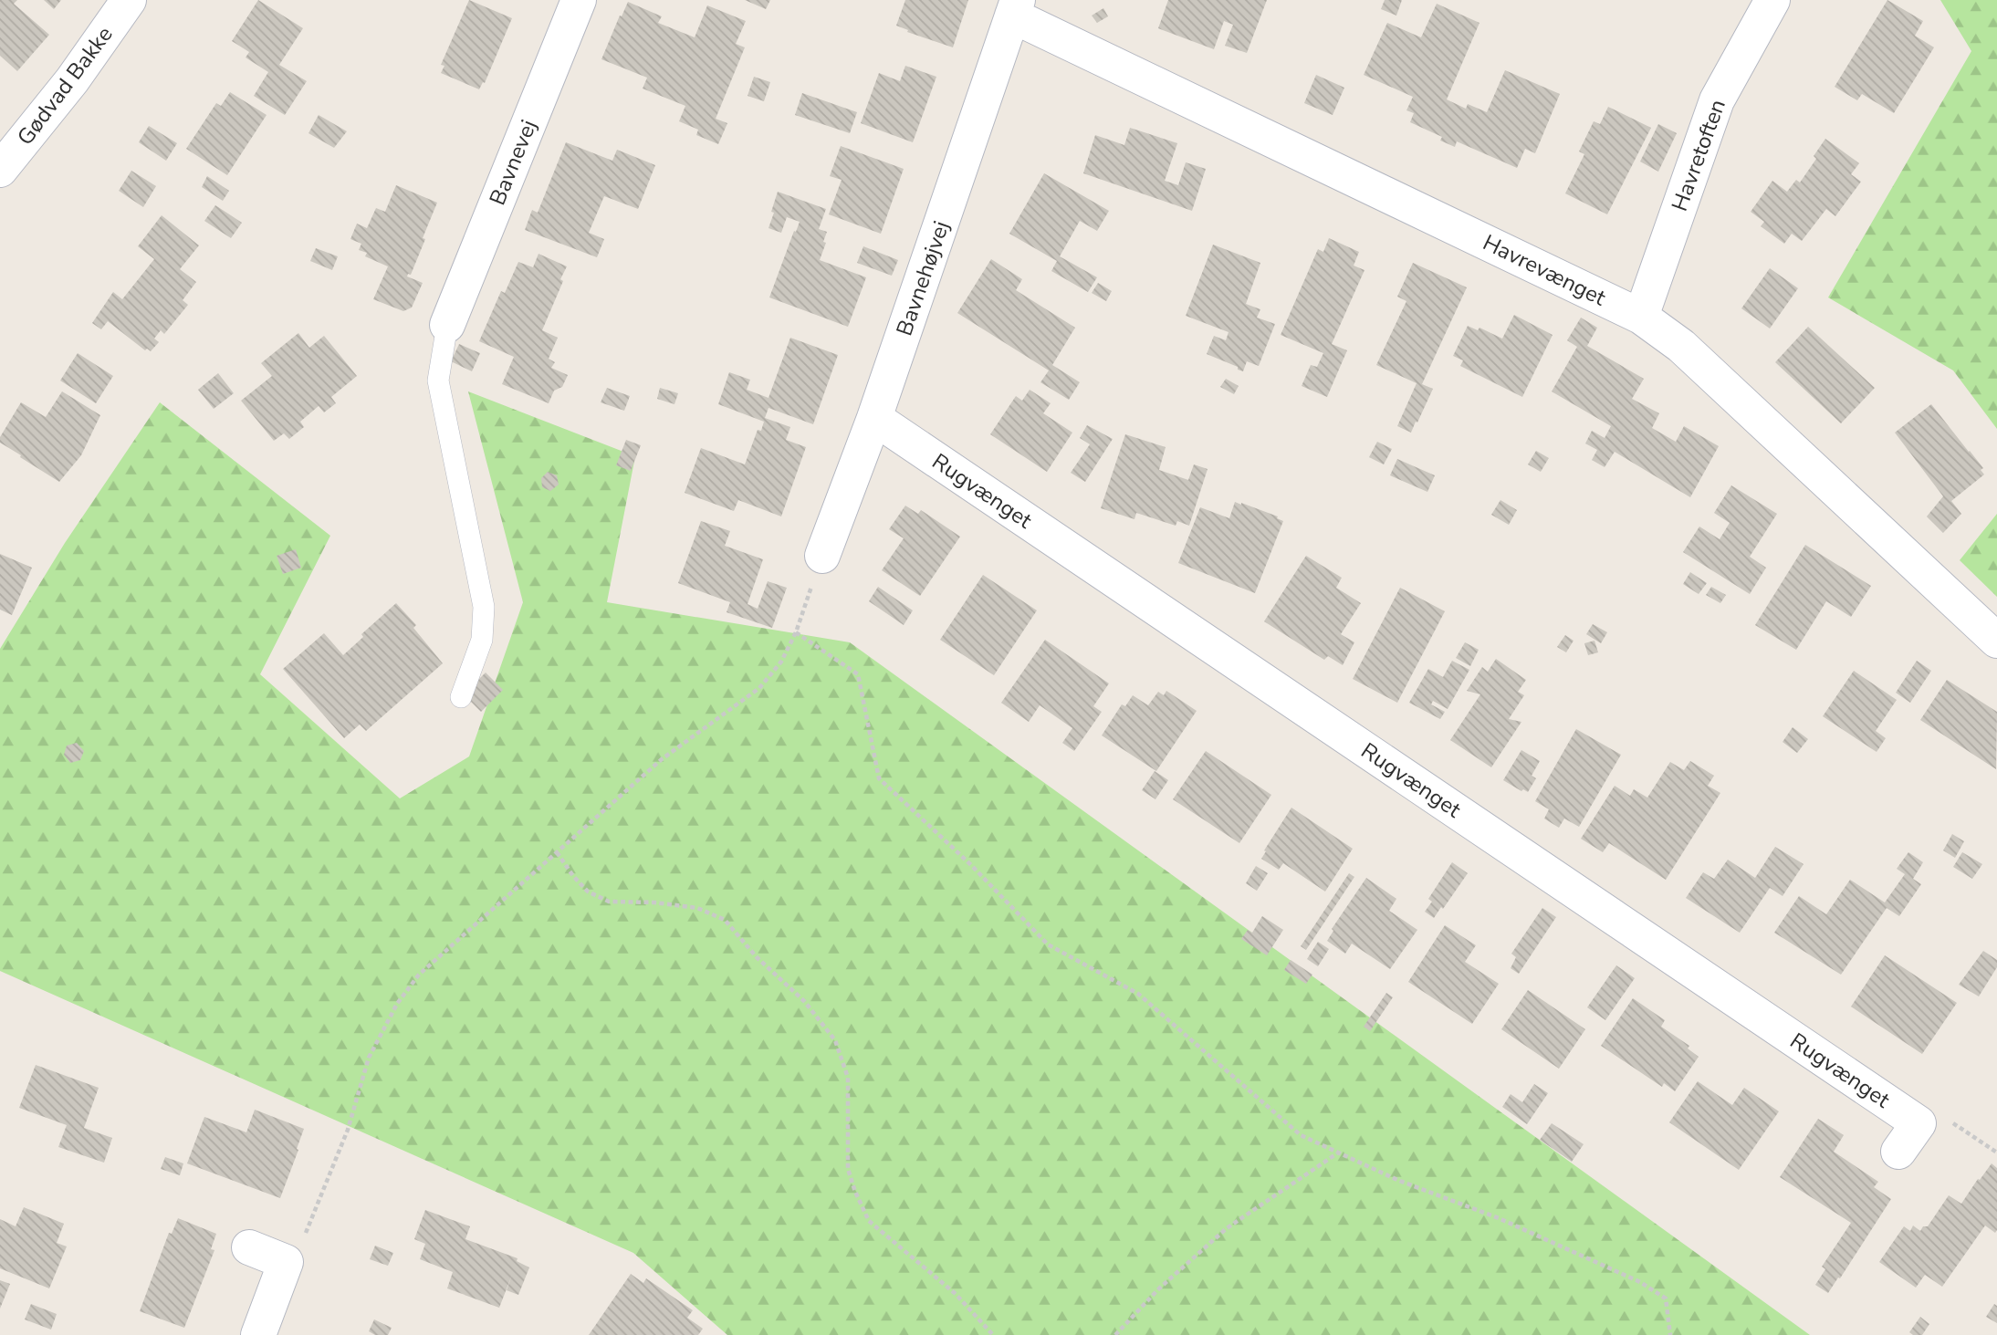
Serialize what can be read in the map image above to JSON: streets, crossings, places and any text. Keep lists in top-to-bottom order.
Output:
{
  "streets": {
    "street": [
      "Gødvad Bakke",
      "Havretoften",
      "Bavnevej",
      "Havrevænget",
      "Bavnehøjvej",
      "Rugvænget"
    ]
  },
  "crossings": [
    ["Havretoften", "Havrevænget"],
    ["Havrevænget", "Bavnehøjvej"],
    ["Bavnehøjvej", "Rugvænget"]
  ]
}
